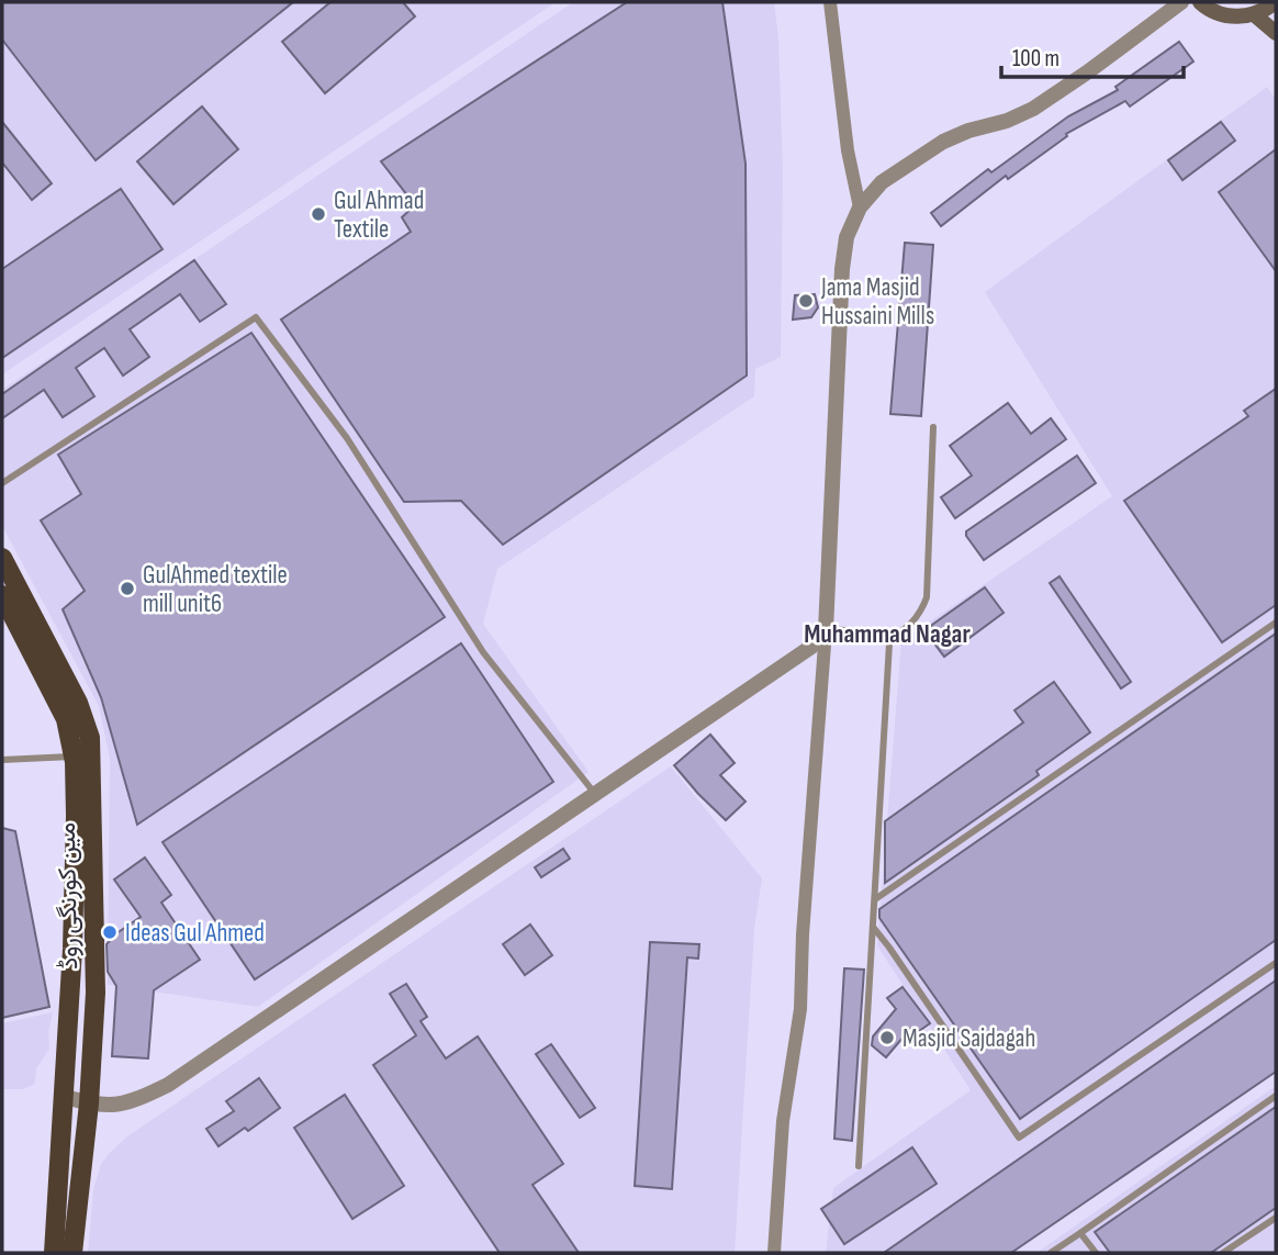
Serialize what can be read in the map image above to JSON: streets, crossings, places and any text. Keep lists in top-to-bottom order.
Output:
{
  "streets": {
    "main road": ["مین کورنگی روڈ"]
  },
  "districts": ["Muhammad Nagar"],
  "places": [
    "Gul Ahmad Textile",
    "Jama Masjid Hussaini Mills",
    "GulAhmed textile mill unit6",
    "Ideas Gul Ahmed",
    "Masjid Sajdagah"
  ],
  "scale_bar": "100 m"
}
